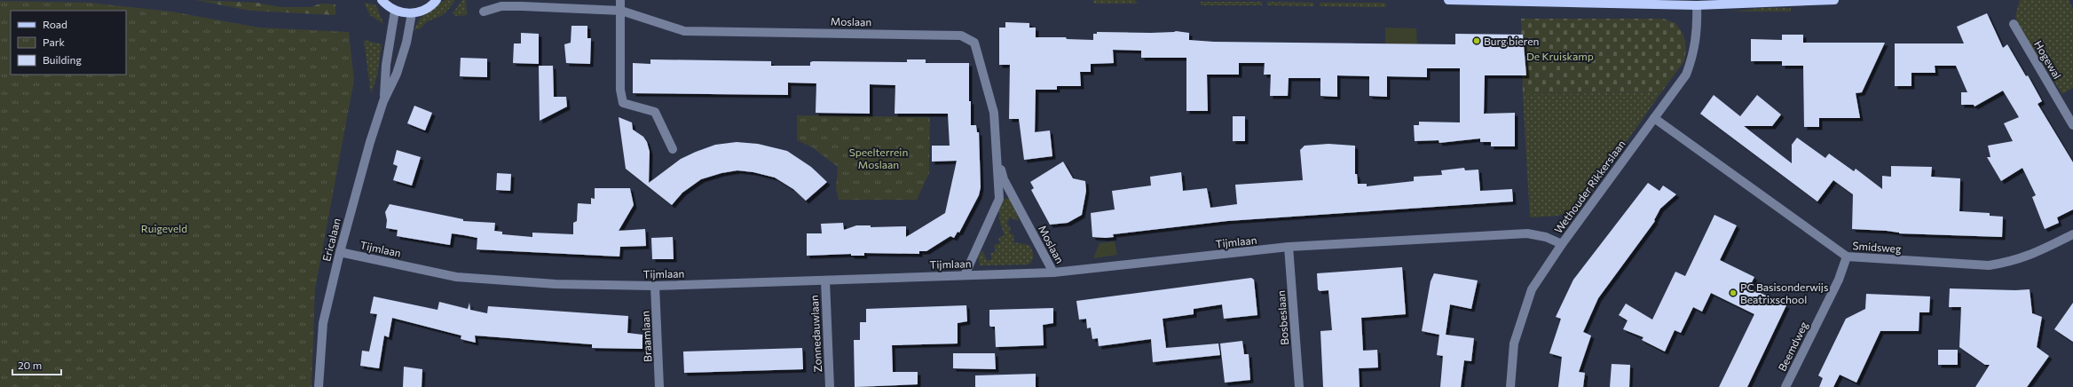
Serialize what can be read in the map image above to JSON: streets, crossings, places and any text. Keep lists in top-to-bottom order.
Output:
{
  "streets": {
    "street": [
      "Moslaan",
      "Hogewal",
      "Wethouder Rikkerslaan",
      "Ericalaan",
      "Tijmlaan",
      "Smidsweg",
      "Bosbeslaan",
      "Zonnedauwlaan",
      "Braamlaan",
      "Beemdweg"
    ]
  },
  "crossings": [
    ["Moslaan", "Tijmlaan"],
    ["Wethouder Rikkerslaan", "Tijmlaan"],
    ["Wethouder Rikkerslaan", "Smidsweg"],
    ["Ericalaan", "Tijmlaan"],
    ["Tijmlaan", "Bosbeslaan"],
    ["Tijmlaan", "Zonnedauwlaan"],
    ["Tijmlaan", "Braamlaan"],
    ["Smidsweg", "Beemdweg"]
  ],
  "parks": ["De Kruiskamp", "Speelterrein Moslaan", "Ruigeveld"],
  "places": ["Burg bieren", "PC Basisonderwijs Beatrixschool"],
  "legend": ["Road", "Park", "Building"],
  "scale_bar": "20 m"
}
